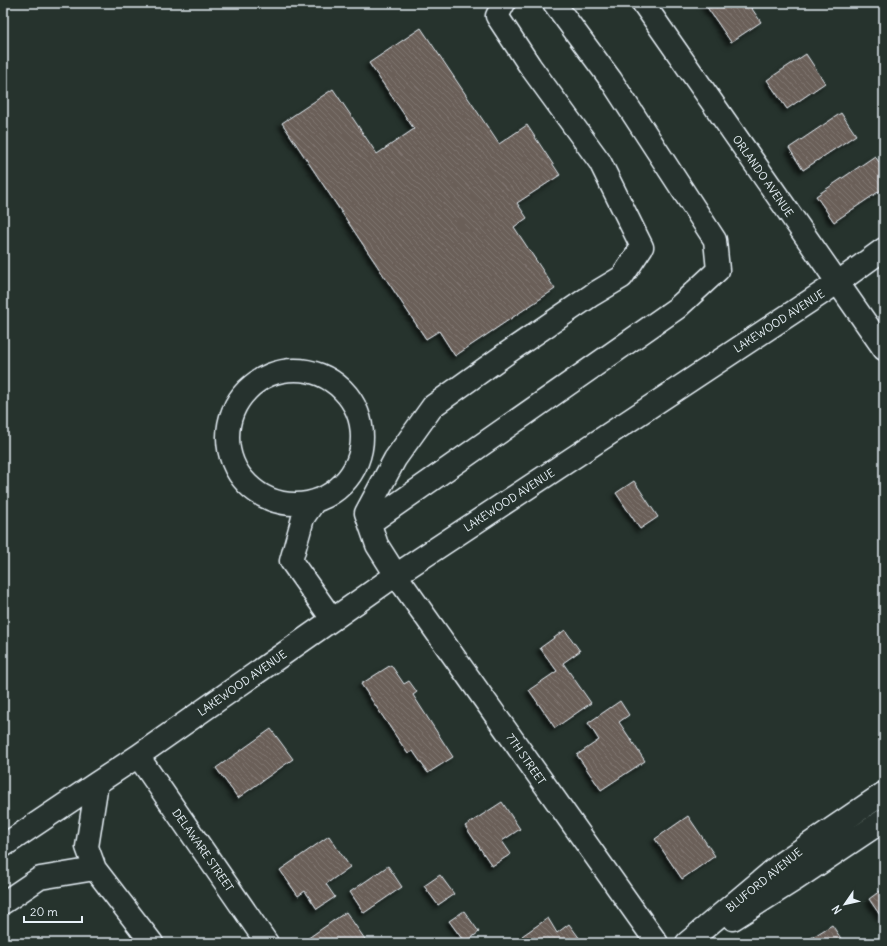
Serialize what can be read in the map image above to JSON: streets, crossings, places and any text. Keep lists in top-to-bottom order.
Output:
{
  "streets": {
    "street": [
      "ORLANDO AVENUE",
      "LAKEWOOD AVENUE",
      "7TH STREET",
      "DELAWARE STREET",
      "BLUFORD AVENUE"
    ]
  },
  "crossings": [
    ["ORLANDO AVENUE", "LAKEWOOD AVENUE"],
    ["LAKEWOOD AVENUE", "7TH STREET"],
    ["LAKEWOOD AVENUE", "DELAWARE STREET"]
  ],
  "scale_bar": "20 m",
  "north": "bottom left"
}
